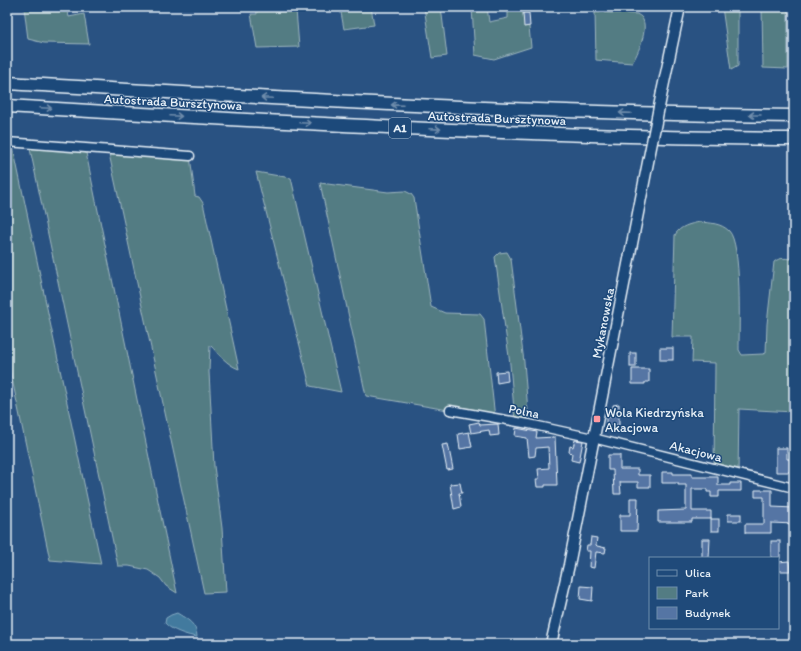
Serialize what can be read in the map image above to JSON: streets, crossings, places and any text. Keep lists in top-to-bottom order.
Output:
{
  "streets": {
    "highway": ["Autostrada Bursztynowa", "A1"],
    "main road": ["Mykanowska"],
    "street": ["Polna", "Akacjowa"]
  },
  "crossings": [
    ["Mykanowska", "Polna"],
    ["Mykanowska", "Akacjowa"],
    ["Polna", "Akacjowa"]
  ],
  "places": {
    "transit": ["Wola Kiedrzyńska Akacjowa"]
  },
  "legend": ["Ulica", "Park", "Budynek"]
}
